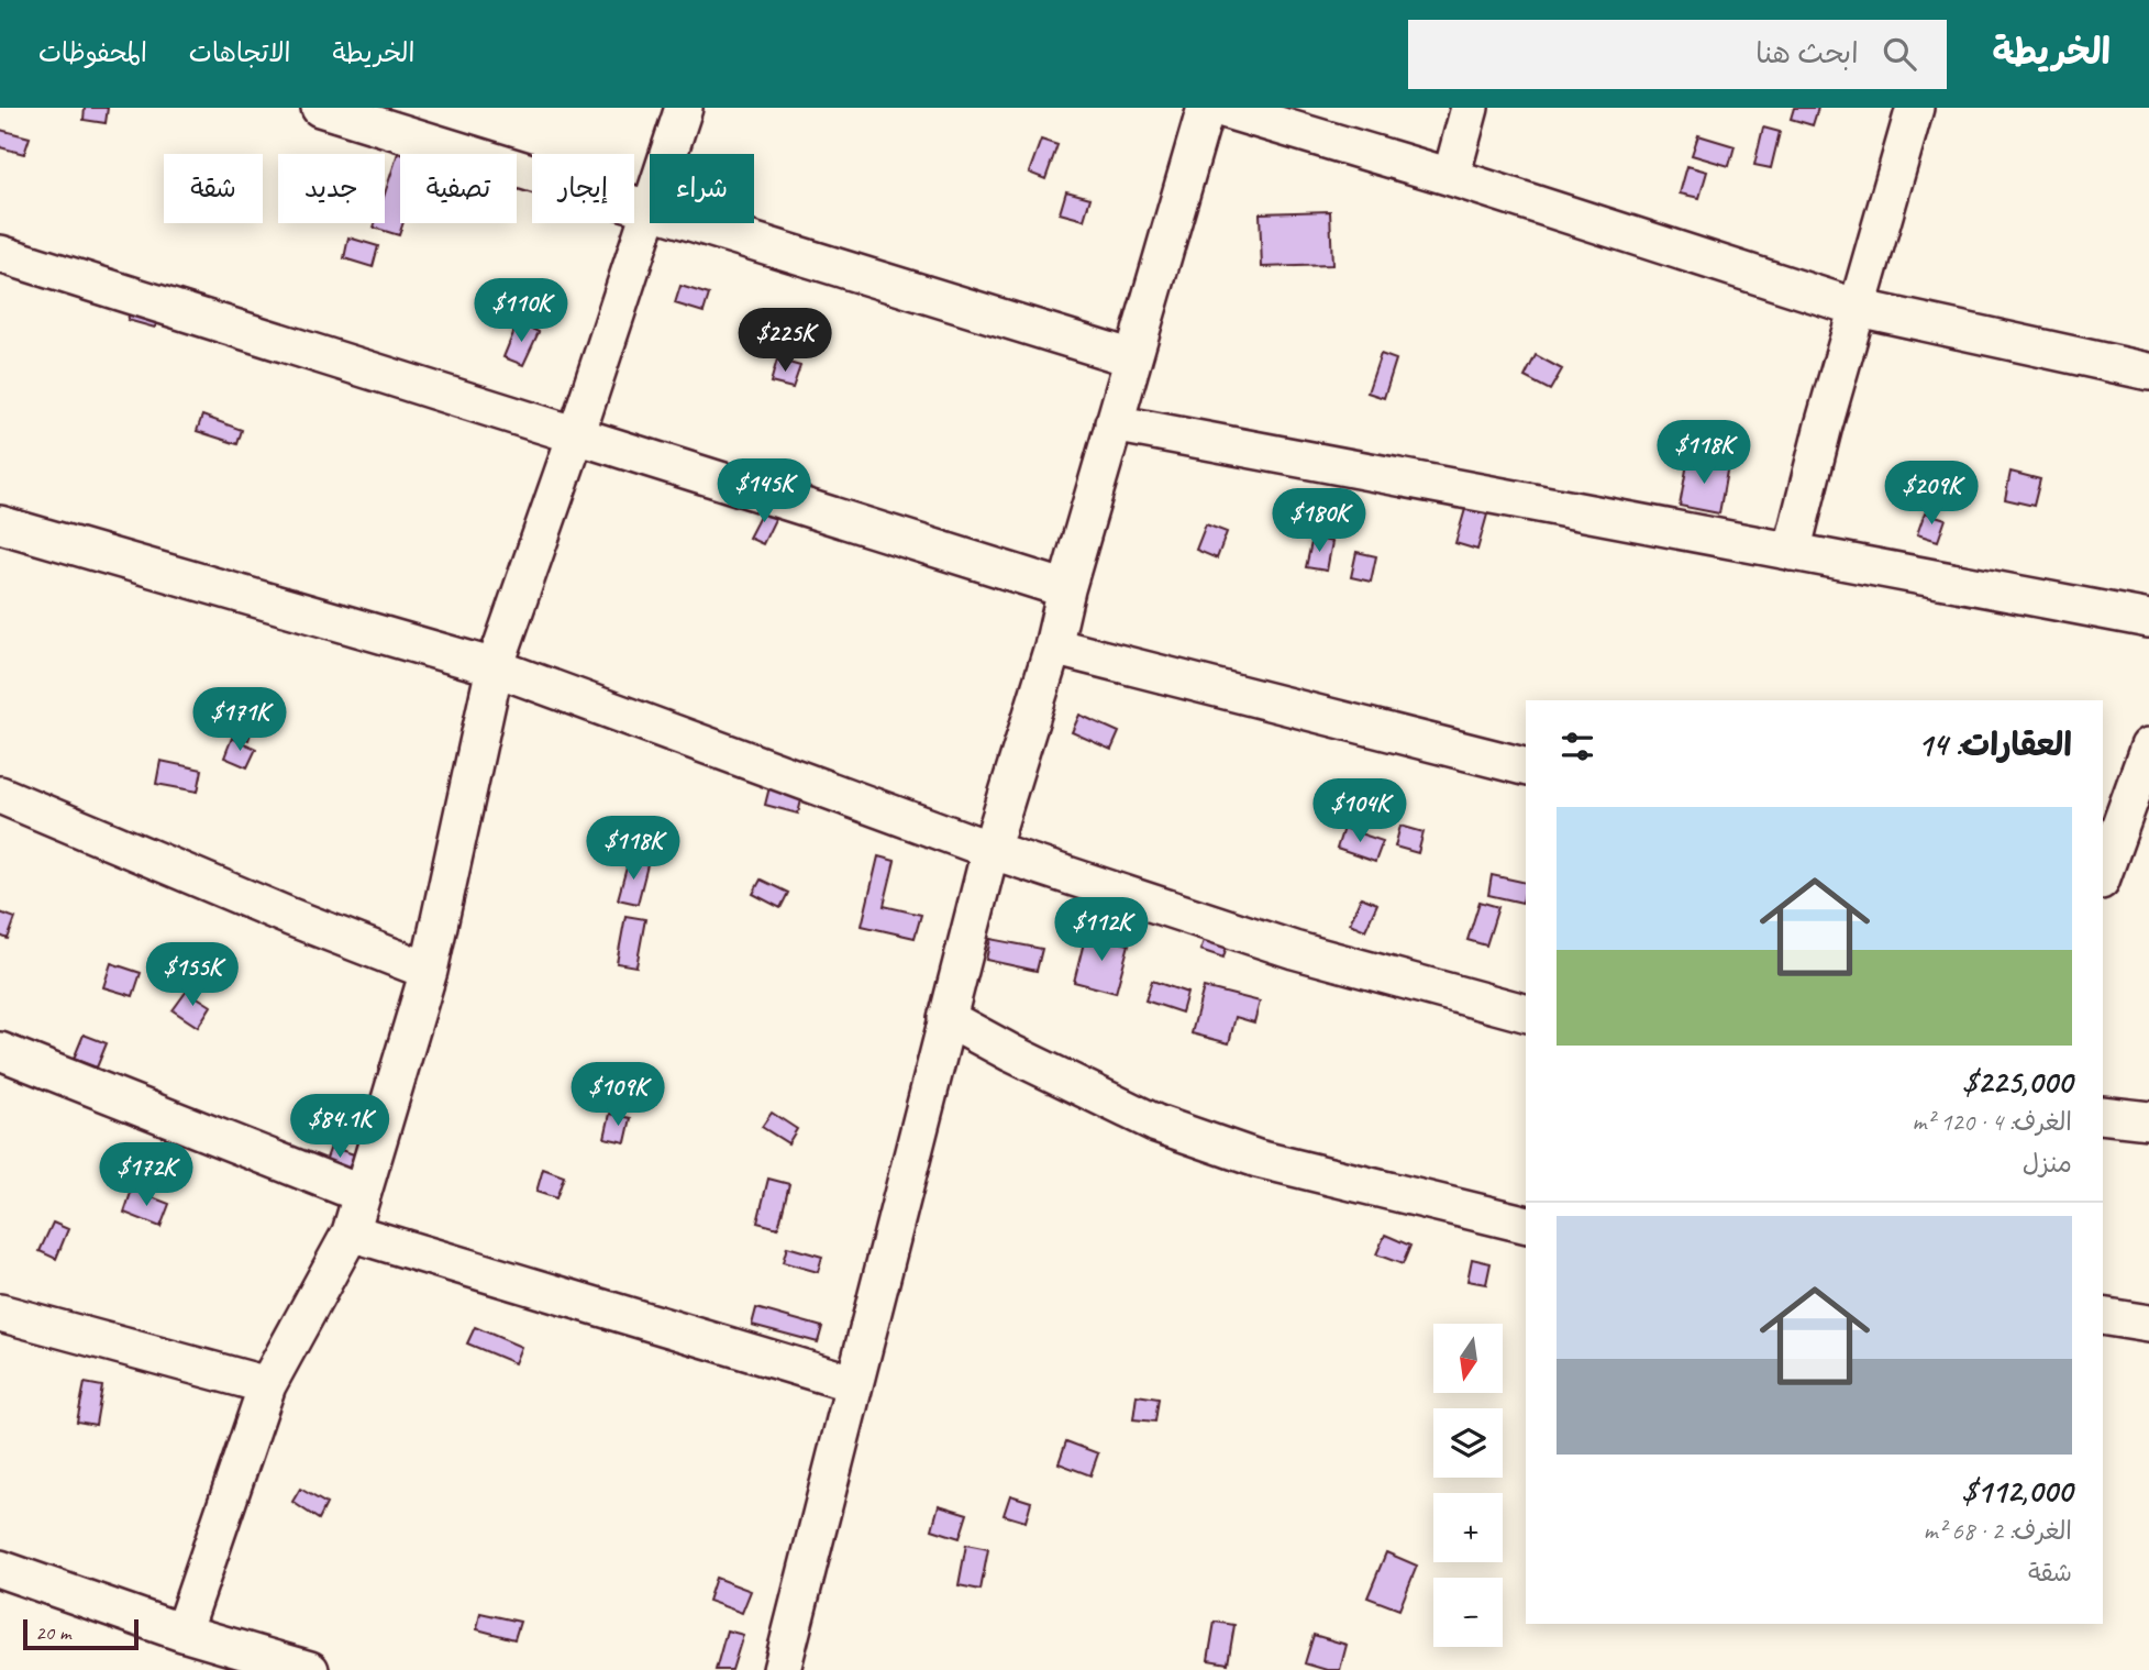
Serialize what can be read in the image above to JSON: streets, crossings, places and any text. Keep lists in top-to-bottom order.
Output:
{
  "scale_bar": "20 m",
  "north": "bottom",
  "page": {
    "header": "الخريطة",
    "search": "ابحث هنا",
    "nav": ["الخريطة", "الاتجاهات", "المحفوظات"],
    "chip": [
      "شراء",
      "إيجار",
      "تصفية",
      "جديد",
      "شقة"
    ],
    "price": [
      "$110K",
      "$225K",
      "$118K",
      "$145K",
      "$209K",
      "$180K",
      "$171K",
      "$104K",
      "$118K",
      "$112K",
      "$155K",
      "$109K",
      "$84.1K",
      "$172K"
    ],
    "heading": "العقارات: 14",
    "list": [
      {
        "name": "$225,000",
        "note": "الغرف: 4 · 120 m² · منزل"
      },
      {
        "name": "$112,000",
        "note": "الغرف: 2 · 68 m² · شقة"
      }
    ],
    "map_buttons": ["+", "−"],
    "scale": "20 m"
  }
}
